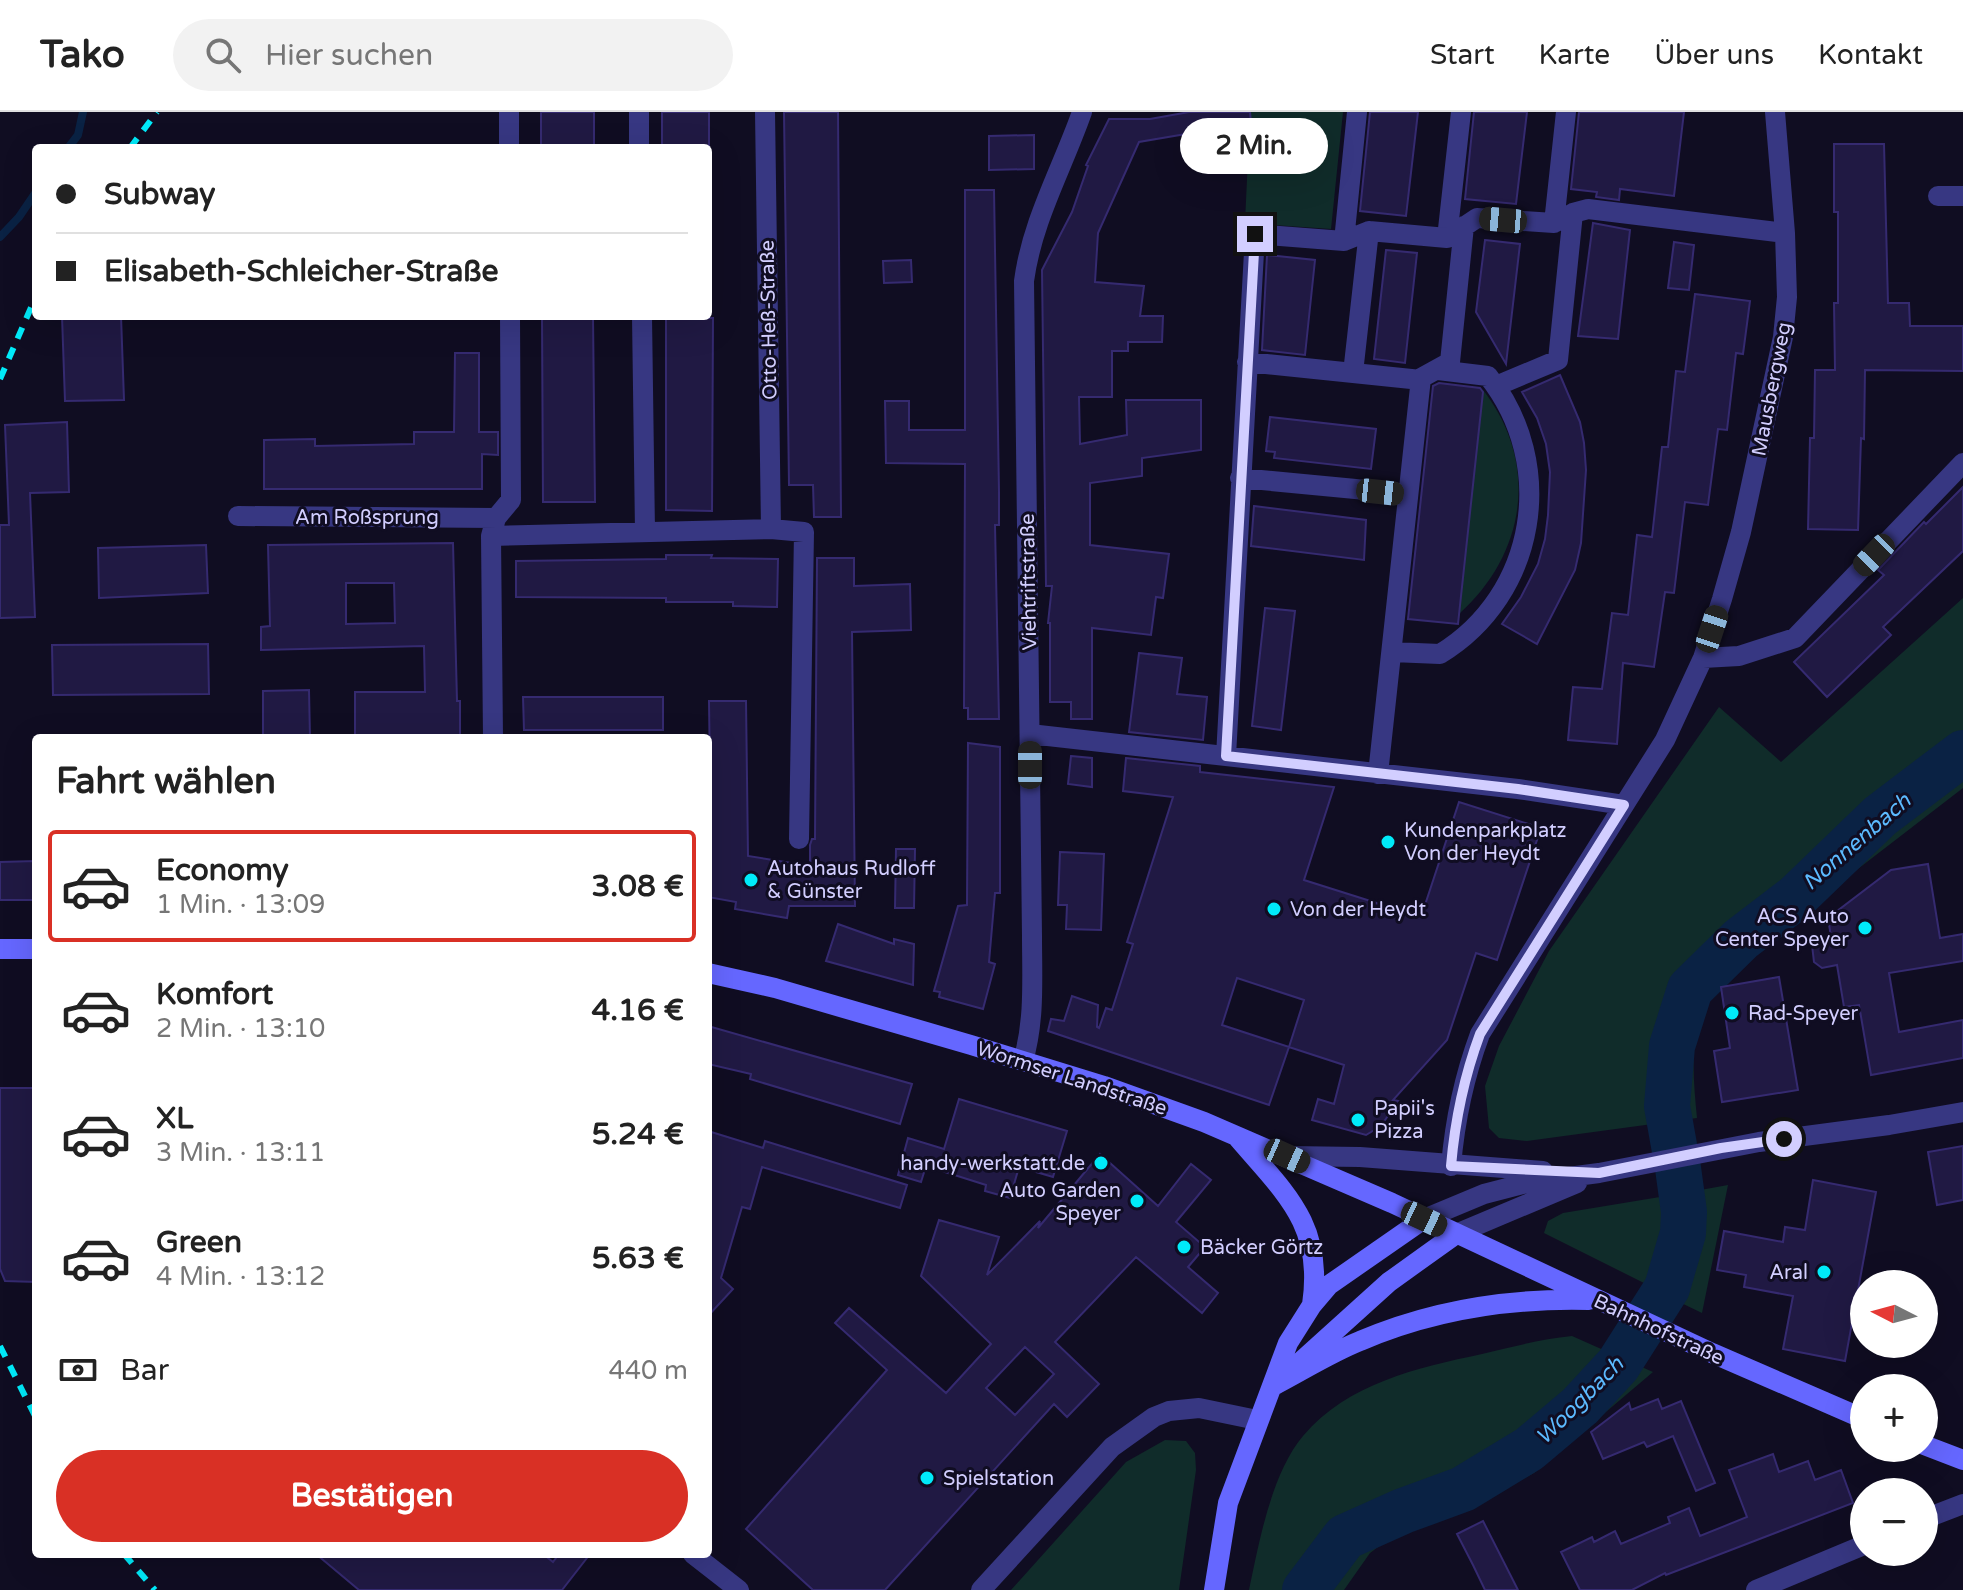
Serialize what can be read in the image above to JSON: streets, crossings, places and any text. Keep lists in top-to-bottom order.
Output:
{
  "streets": {
    "main road": ["Wormser Landstraße", "Bahnhofstraße"],
    "street": [
      "Otto-Heß-Straße",
      "Mausbergweg",
      "Am Roßsprung",
      "Viehtriftstraße"
    ]
  },
  "crossings": [
    ["Viehtriftstraße", "Wormser Landstraße"],
    ["Wormser Landstraße", "Bahnhofstraße"]
  ],
  "water": ["Nonnenbach", "Woogbach"],
  "places": [
    "Kundenparkplatz Von der Heydt",
    "Autohaus Rudloff & Günster",
    "Von der Heydt",
    "ACS Auto Center Speyer",
    "Rad-Speyer",
    "Papii's Pizza",
    "handy-werkstatt.de",
    "Auto Garden Speyer",
    "Bäcker Görtz",
    "Aral",
    "Spielstation"
  ],
  "north": "left",
  "page": {
    "header": "Tako",
    "search": "Hier suchen",
    "nav": [
      "Start",
      "Karte",
      "Über uns",
      "Kontakt"
    ],
    "bubble": "2 Min.",
    "banner": ["Subway", "Elisabeth-Schleicher-Straße"],
    "heading": "Fahrt wählen",
    "list": [
      {
        "name": "Economy",
        "note": "1 Min. · 13:09",
        "value": "3.08 €"
      },
      {
        "name": "Komfort",
        "note": "2 Min. · 13:10",
        "value": "4.16 €"
      },
      {
        "name": "XL",
        "note": "3 Min. · 13:11",
        "value": "5.24 €"
      },
      {
        "name": "Green",
        "note": "4 Min. · 13:12",
        "value": "5.63 €"
      }
    ],
    "map_buttons": ["+", "−"],
    "pay": ["Bar", "440 m"],
    "buttons": "Bestätigen"
  }
}
